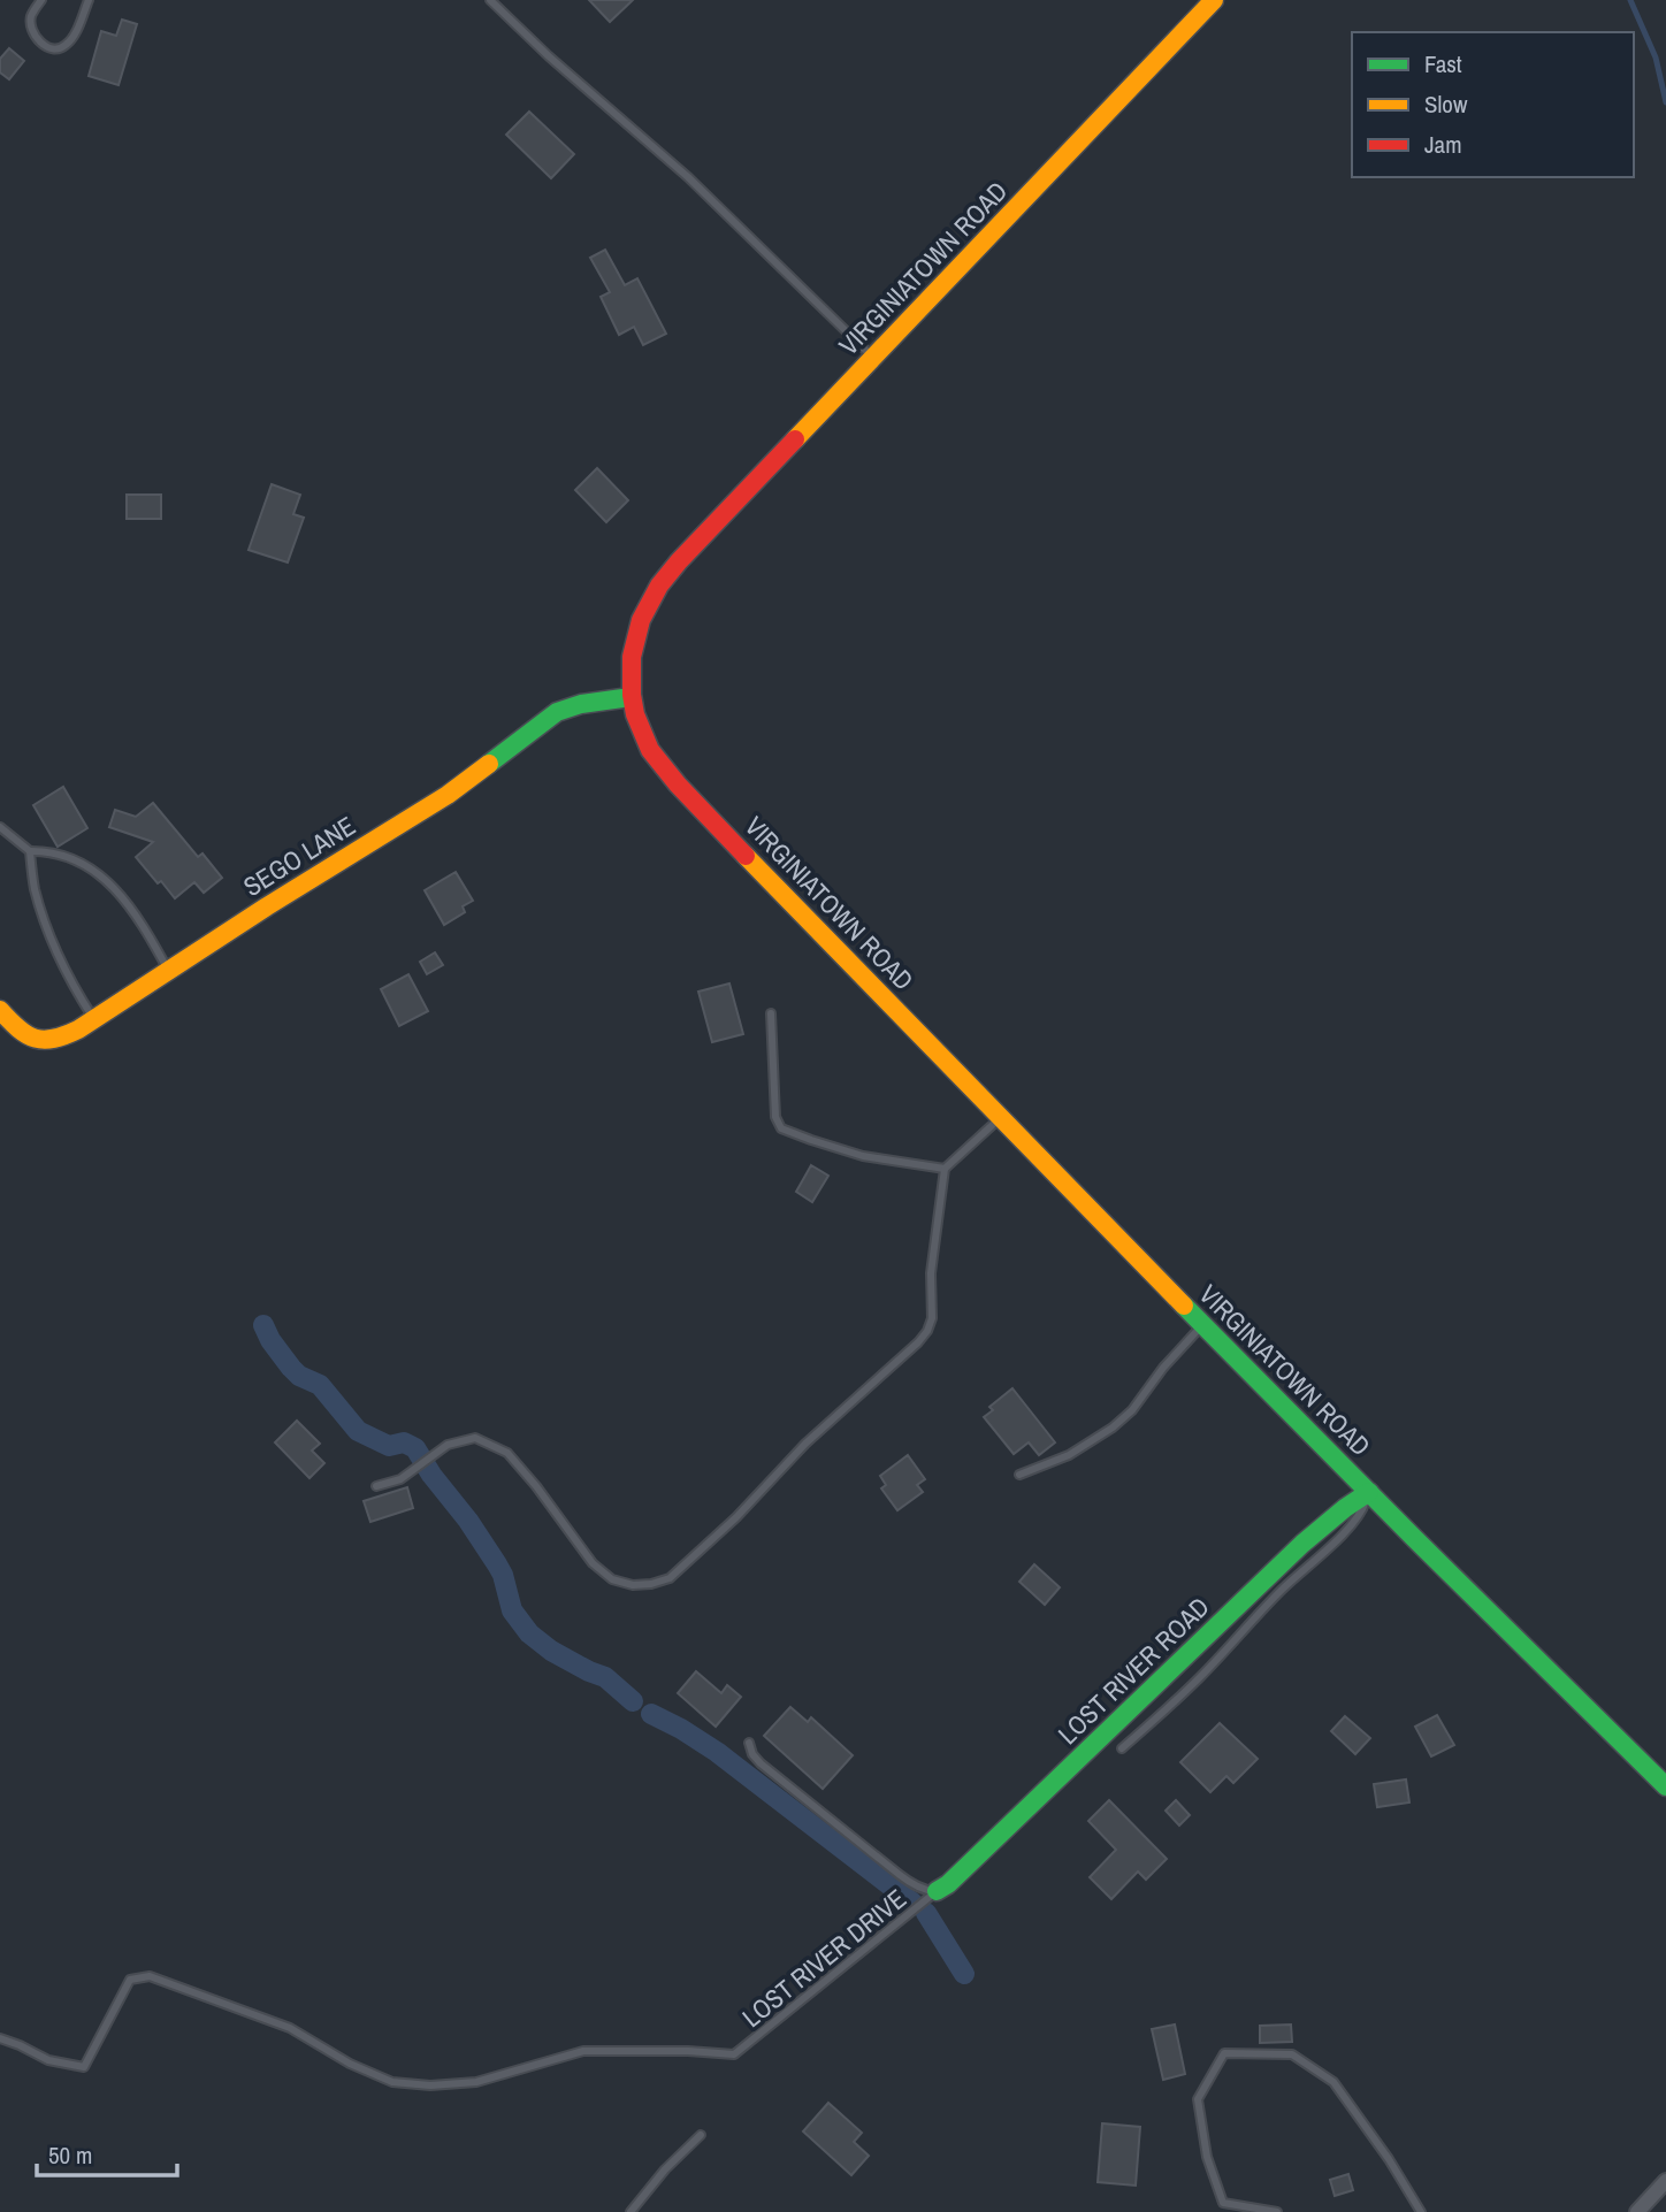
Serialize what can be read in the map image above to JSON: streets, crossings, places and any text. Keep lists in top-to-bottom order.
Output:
{
  "streets": {
    "street": ["VIRGINIATOWN ROAD", "SEGO LANE", "LOST RIVER ROAD"],
    "lane": ["LOST RIVER DRIVE"]
  },
  "crossings": [
    ["VIRGINIATOWN ROAD", "SEGO LANE"],
    ["VIRGINIATOWN ROAD", "LOST RIVER ROAD"],
    ["LOST RIVER ROAD", "LOST RIVER DRIVE"]
  ],
  "legend": ["Fast", "Slow", "Jam"],
  "scale_bar": "50 m"
}
